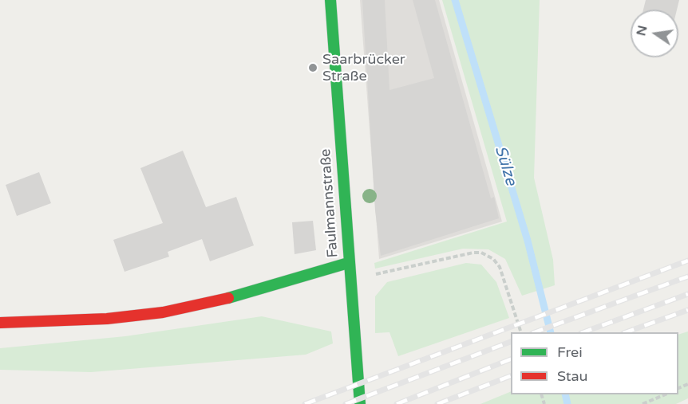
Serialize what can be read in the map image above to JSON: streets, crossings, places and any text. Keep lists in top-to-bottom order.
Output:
{
  "streets": {
    "main road": ["Faulmannstraße"]
  },
  "water": ["Sülze"],
  "places": ["Saarbrücker Straße"],
  "legend": ["Frei", "Stau"],
  "north": "left"
}
